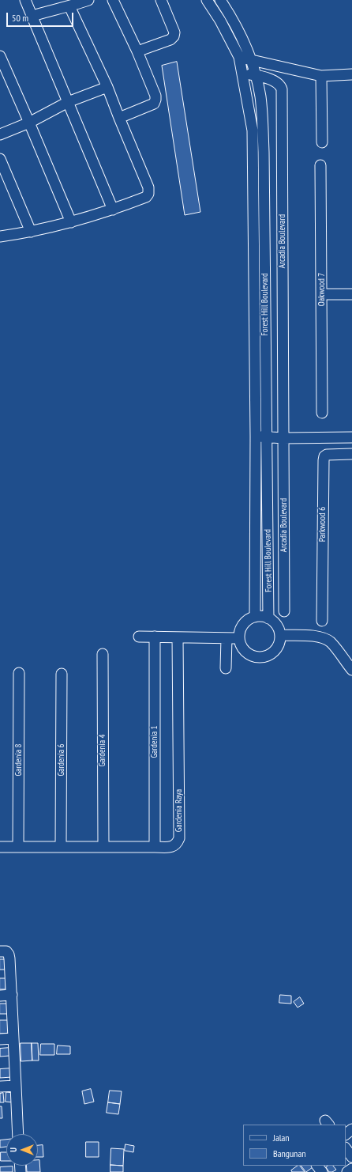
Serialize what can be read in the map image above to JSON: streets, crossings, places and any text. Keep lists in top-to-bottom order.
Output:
{
  "streets": {
    "street": [
      "Arcadia Boulevard",
      "Oakwood 7",
      "Forest Hill Boulevard",
      "Parkwood 6",
      "Gardenia 1",
      "Gardenia 4",
      "Gardenia 8",
      "Gardenia 6",
      "Gardenia Raya"
    ]
  },
  "crossings": [
    ["Arcadia Boulevard", "Forest Hill Boulevard"],
    ["Gardenia 1", "Gardenia Raya"],
    ["Gardenia 4", "Gardenia Raya"],
    ["Gardenia 8", "Gardenia Raya"],
    ["Gardenia 6", "Gardenia Raya"]
  ],
  "legend": ["Jalan", "Bangunan"],
  "scale_bar": "50 m",
  "north": "left"
}
